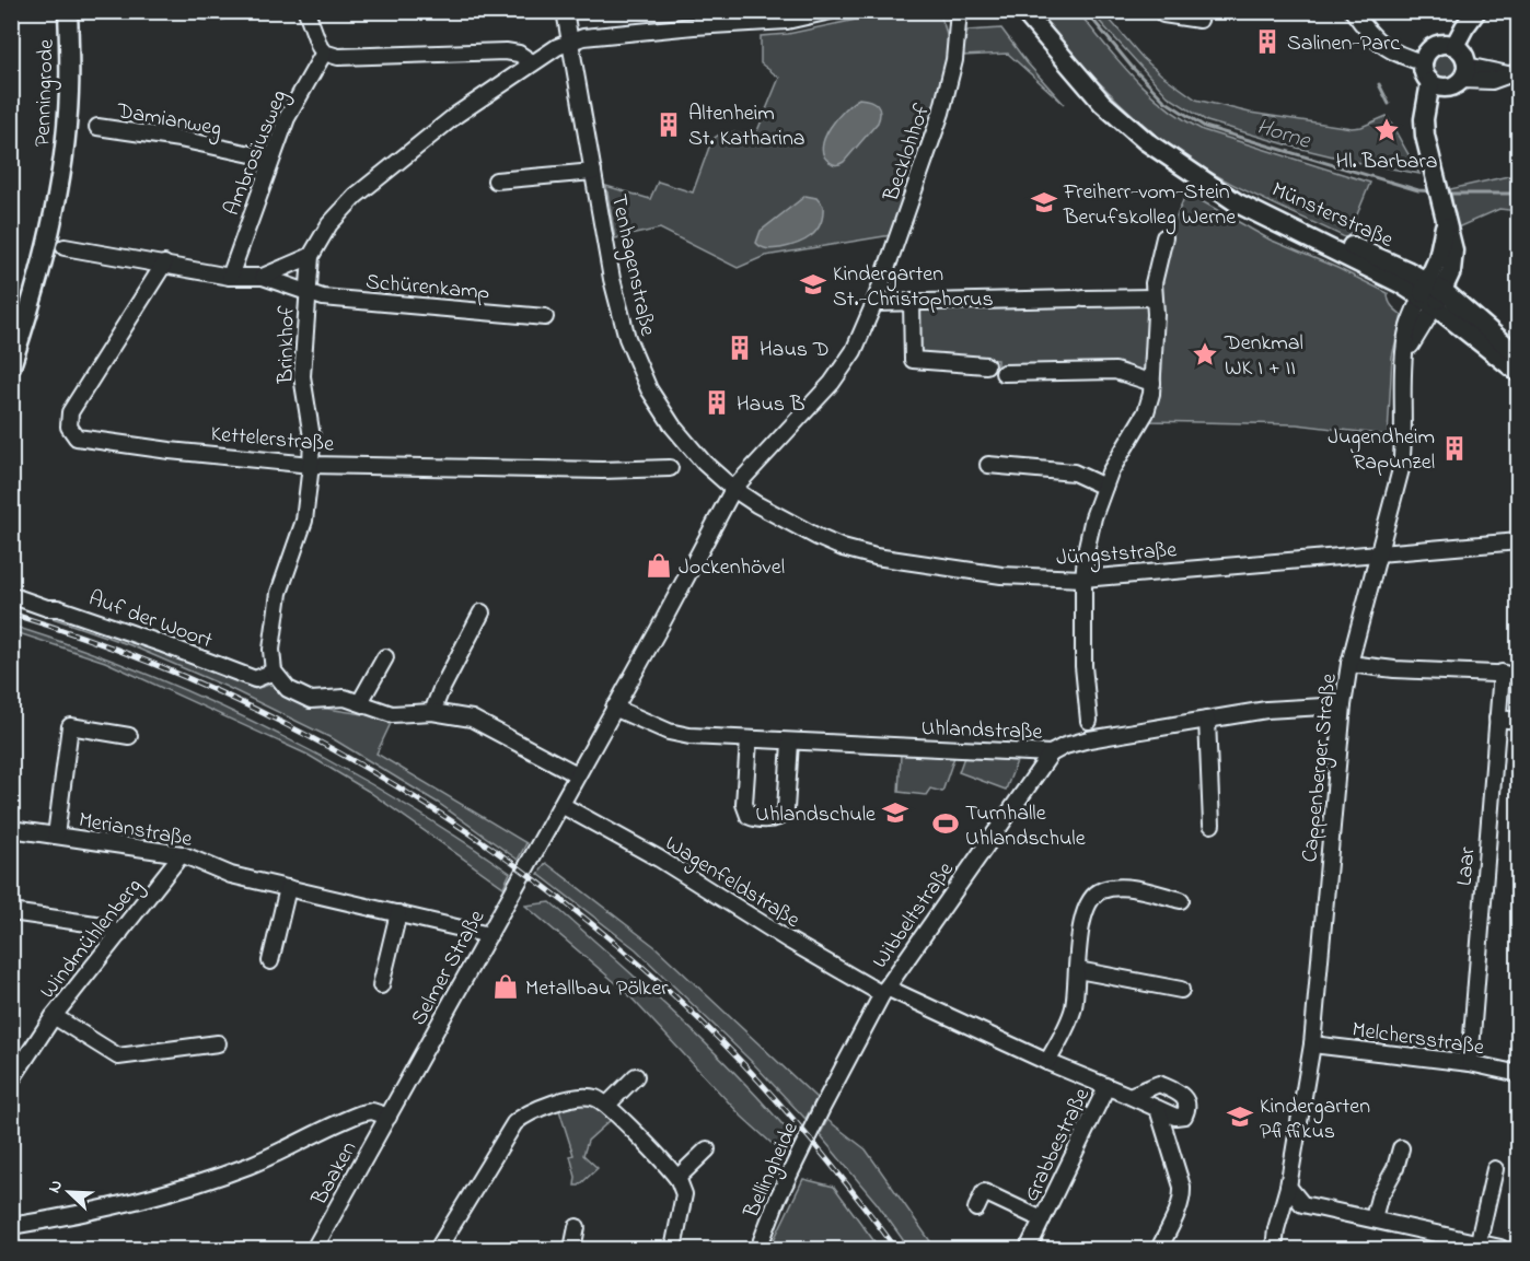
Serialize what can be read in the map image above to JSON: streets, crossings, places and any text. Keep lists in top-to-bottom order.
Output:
{
  "streets": {
    "main road": ["Penningrode", "Münsterstraße"],
    "street": [
      "Damianweg",
      "Ambrosiusweg",
      "Becklohhof",
      "Tenhagenstraße",
      "Schürenkamp",
      "Brinkhof",
      "Kettelerstraße",
      "Jüngststraße",
      "Auf der Woort",
      "Uhlandstraße",
      "Cappenberger Straße",
      "Merianstraße",
      "Laar",
      "Wagenfeldstraße",
      "Wibbeltstraße",
      "Windmühlenberg",
      "Selmer Straße",
      "Melchersstraße",
      "Grabbestraße",
      "Bellingheide",
      "Baaken"
    ]
  },
  "crossings": [
    ["Damianweg", "Ambrosiusweg"],
    ["Becklohhof", "Tenhagenstraße"],
    ["Becklohhof", "Jüngststraße"],
    ["Becklohhof", "Selmer Straße"],
    ["Münsterstraße", "Cappenberger Straße"],
    ["Tenhagenstraße", "Brinkhof"],
    ["Tenhagenstraße", "Jüngststraße"],
    ["Tenhagenstraße", "Selmer Straße"],
    ["Schürenkamp", "Brinkhof"],
    ["Brinkhof", "Kettelerstraße"],
    ["Brinkhof", "Auf der Woort"],
    ["Jüngststraße", "Cappenberger Straße"],
    ["Jüngststraße", "Selmer Straße"],
    ["Uhlandstraße", "Cappenberger Straße"],
    ["Uhlandstraße", "Wibbeltstraße"],
    ["Uhlandstraße", "Selmer Straße"],
    ["Cappenberger Straße", "Melchersstraße"],
    ["Merianstraße", "Windmühlenberg"],
    ["Merianstraße", "Selmer Straße"],
    ["Laar", "Melchersstraße"],
    ["Wagenfeldstraße", "Wibbeltstraße"],
    ["Wagenfeldstraße", "Selmer Straße"],
    ["Wagenfeldstraße", "Grabbestraße"],
    ["Wibbeltstraße", "Bellingheide"],
    ["Selmer Straße", "Baaken"]
  ],
  "water": ["Horne"],
  "places": {
    "building": [
      "Salinen-Parc",
      "Altenheim St. Katharina",
      "Haus D",
      "Haus B",
      "Jugendheim Rapunzel"
    ],
    "place": ["Hl. Barbara", "Denkmal WK I + II"],
    "school or university": [
      "Freiherr-vom-Stein Berufskolleg Werne",
      "Kindergarten St.-Christophorus",
      "Uhlandschule",
      "Kindergarten Pfiffikus"
    ],
    "shop": ["Jockenhövel", "Metallbau Pölker"],
    "sports": ["Turnhalle Uhlandschule"]
  },
  "north": "top left"
}
